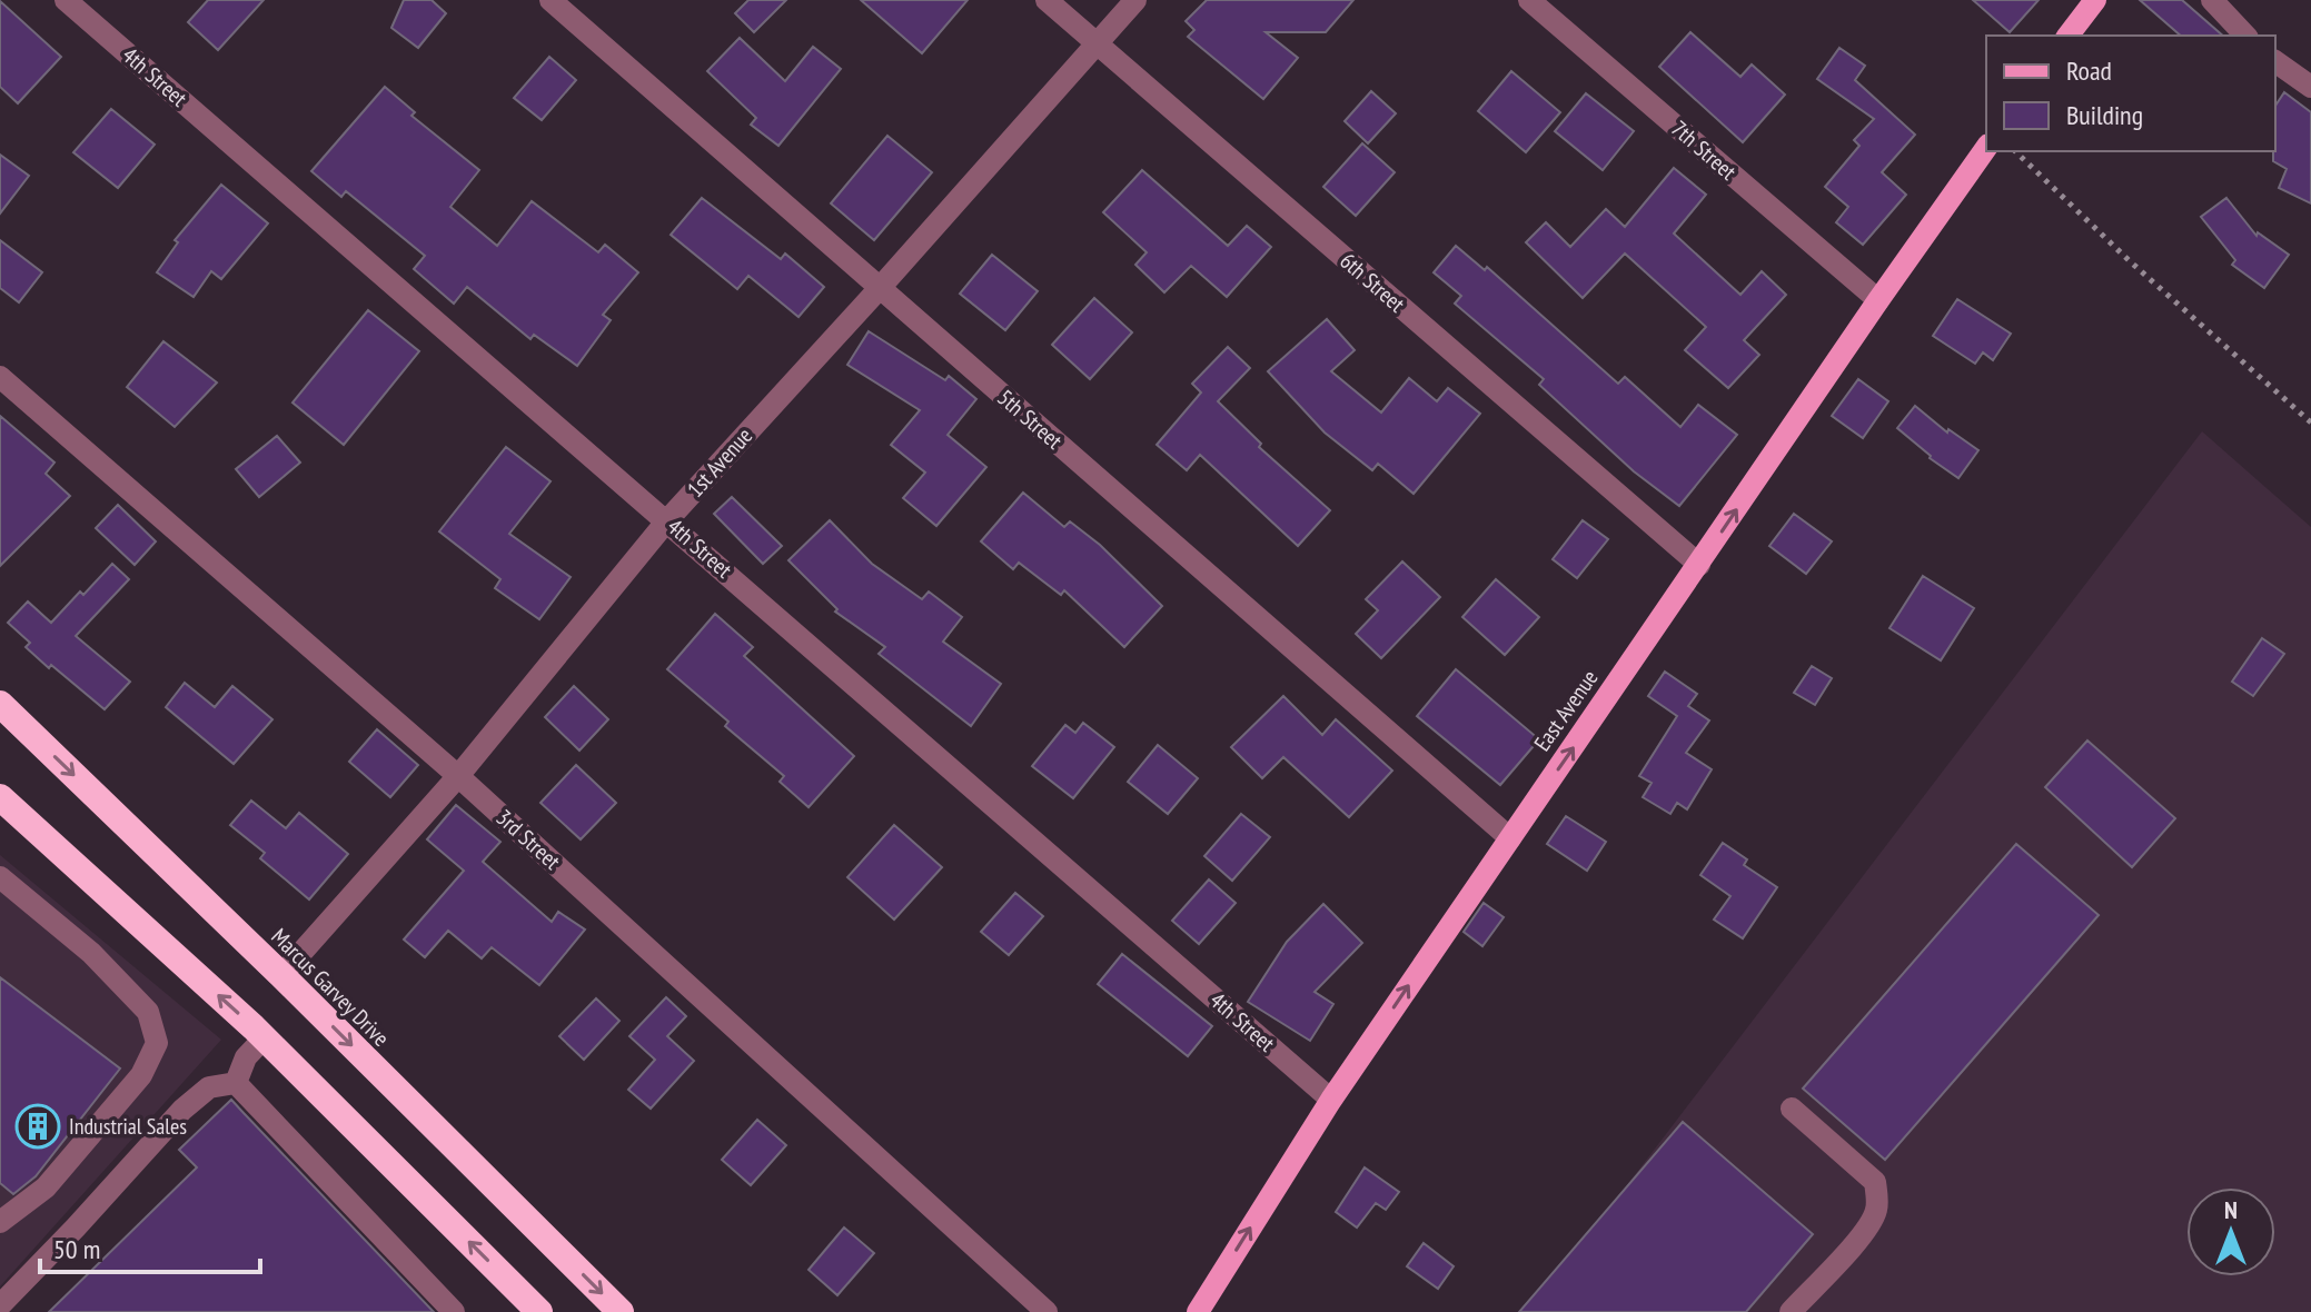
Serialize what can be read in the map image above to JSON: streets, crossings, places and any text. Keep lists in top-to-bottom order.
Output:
{
  "streets": {
    "highway": ["Marcus Garvey Drive"],
    "main road": ["East Avenue"],
    "street": [
      "4th Street",
      "7th Street",
      "6th Street",
      "5th Street",
      "1st Avenue",
      "3rd Street"
    ]
  },
  "crossings": [
    ["4th Street", "1st Avenue"],
    ["4th Street", "East Avenue"],
    ["7th Street", "East Avenue"],
    ["6th Street", "1st Avenue"],
    ["6th Street", "East Avenue"],
    ["5th Street", "1st Avenue"],
    ["5th Street", "East Avenue"],
    ["1st Avenue", "3rd Street"],
    ["1st Avenue", "Marcus Garvey Drive"]
  ],
  "one_way": ["East Avenue"],
  "places": {
    "building": ["Industrial Sales"]
  },
  "legend": ["Road", "Building"],
  "scale_bar": "50 m",
  "north": "top"
}
